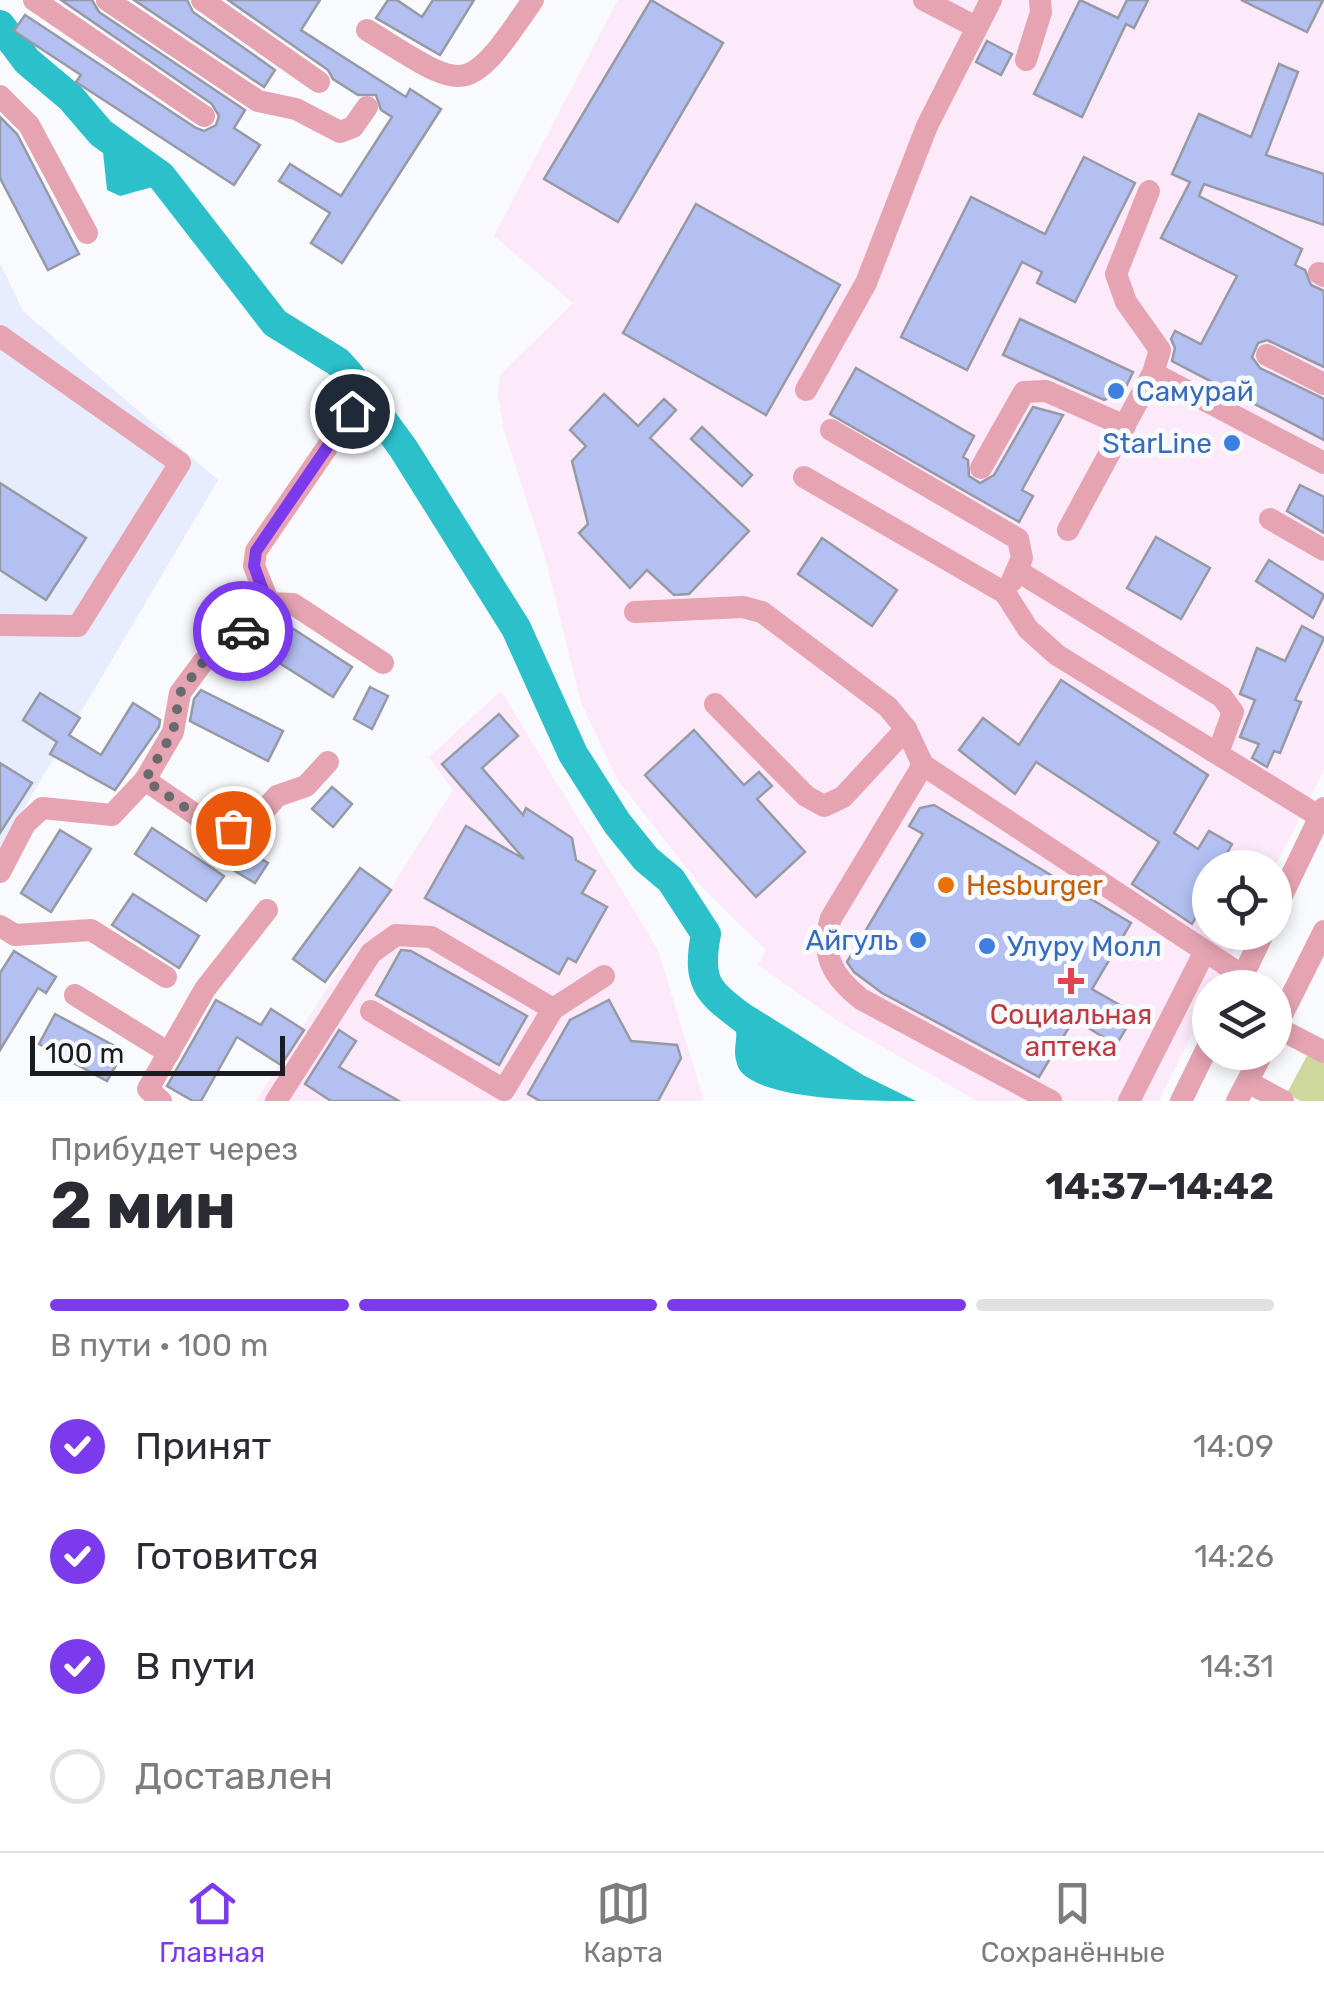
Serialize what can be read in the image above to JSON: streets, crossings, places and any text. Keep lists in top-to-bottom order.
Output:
{
  "places": {
    "other": [
      "Самурай",
      "StarLine",
      "Hesburger",
      "Айгуль",
      "Улуру Молл"
    ],
    "health": ["Социальная аптека"]
  },
  "scale_bar": "100 m",
  "page": {
    "scale": "100 m",
    "heading": ["2 мин", "Прибудет через", "14:37–14:42"],
    "bar": "В пути · 100 m",
    "list": [
      ["Принят", "14:09"],
      ["Готовится", "14:26"],
      ["В пути", "14:31"],
      "Доставлен"
    ],
    "tabs": ["Главная", "Карта", "Сохранённые"]
  }
}
